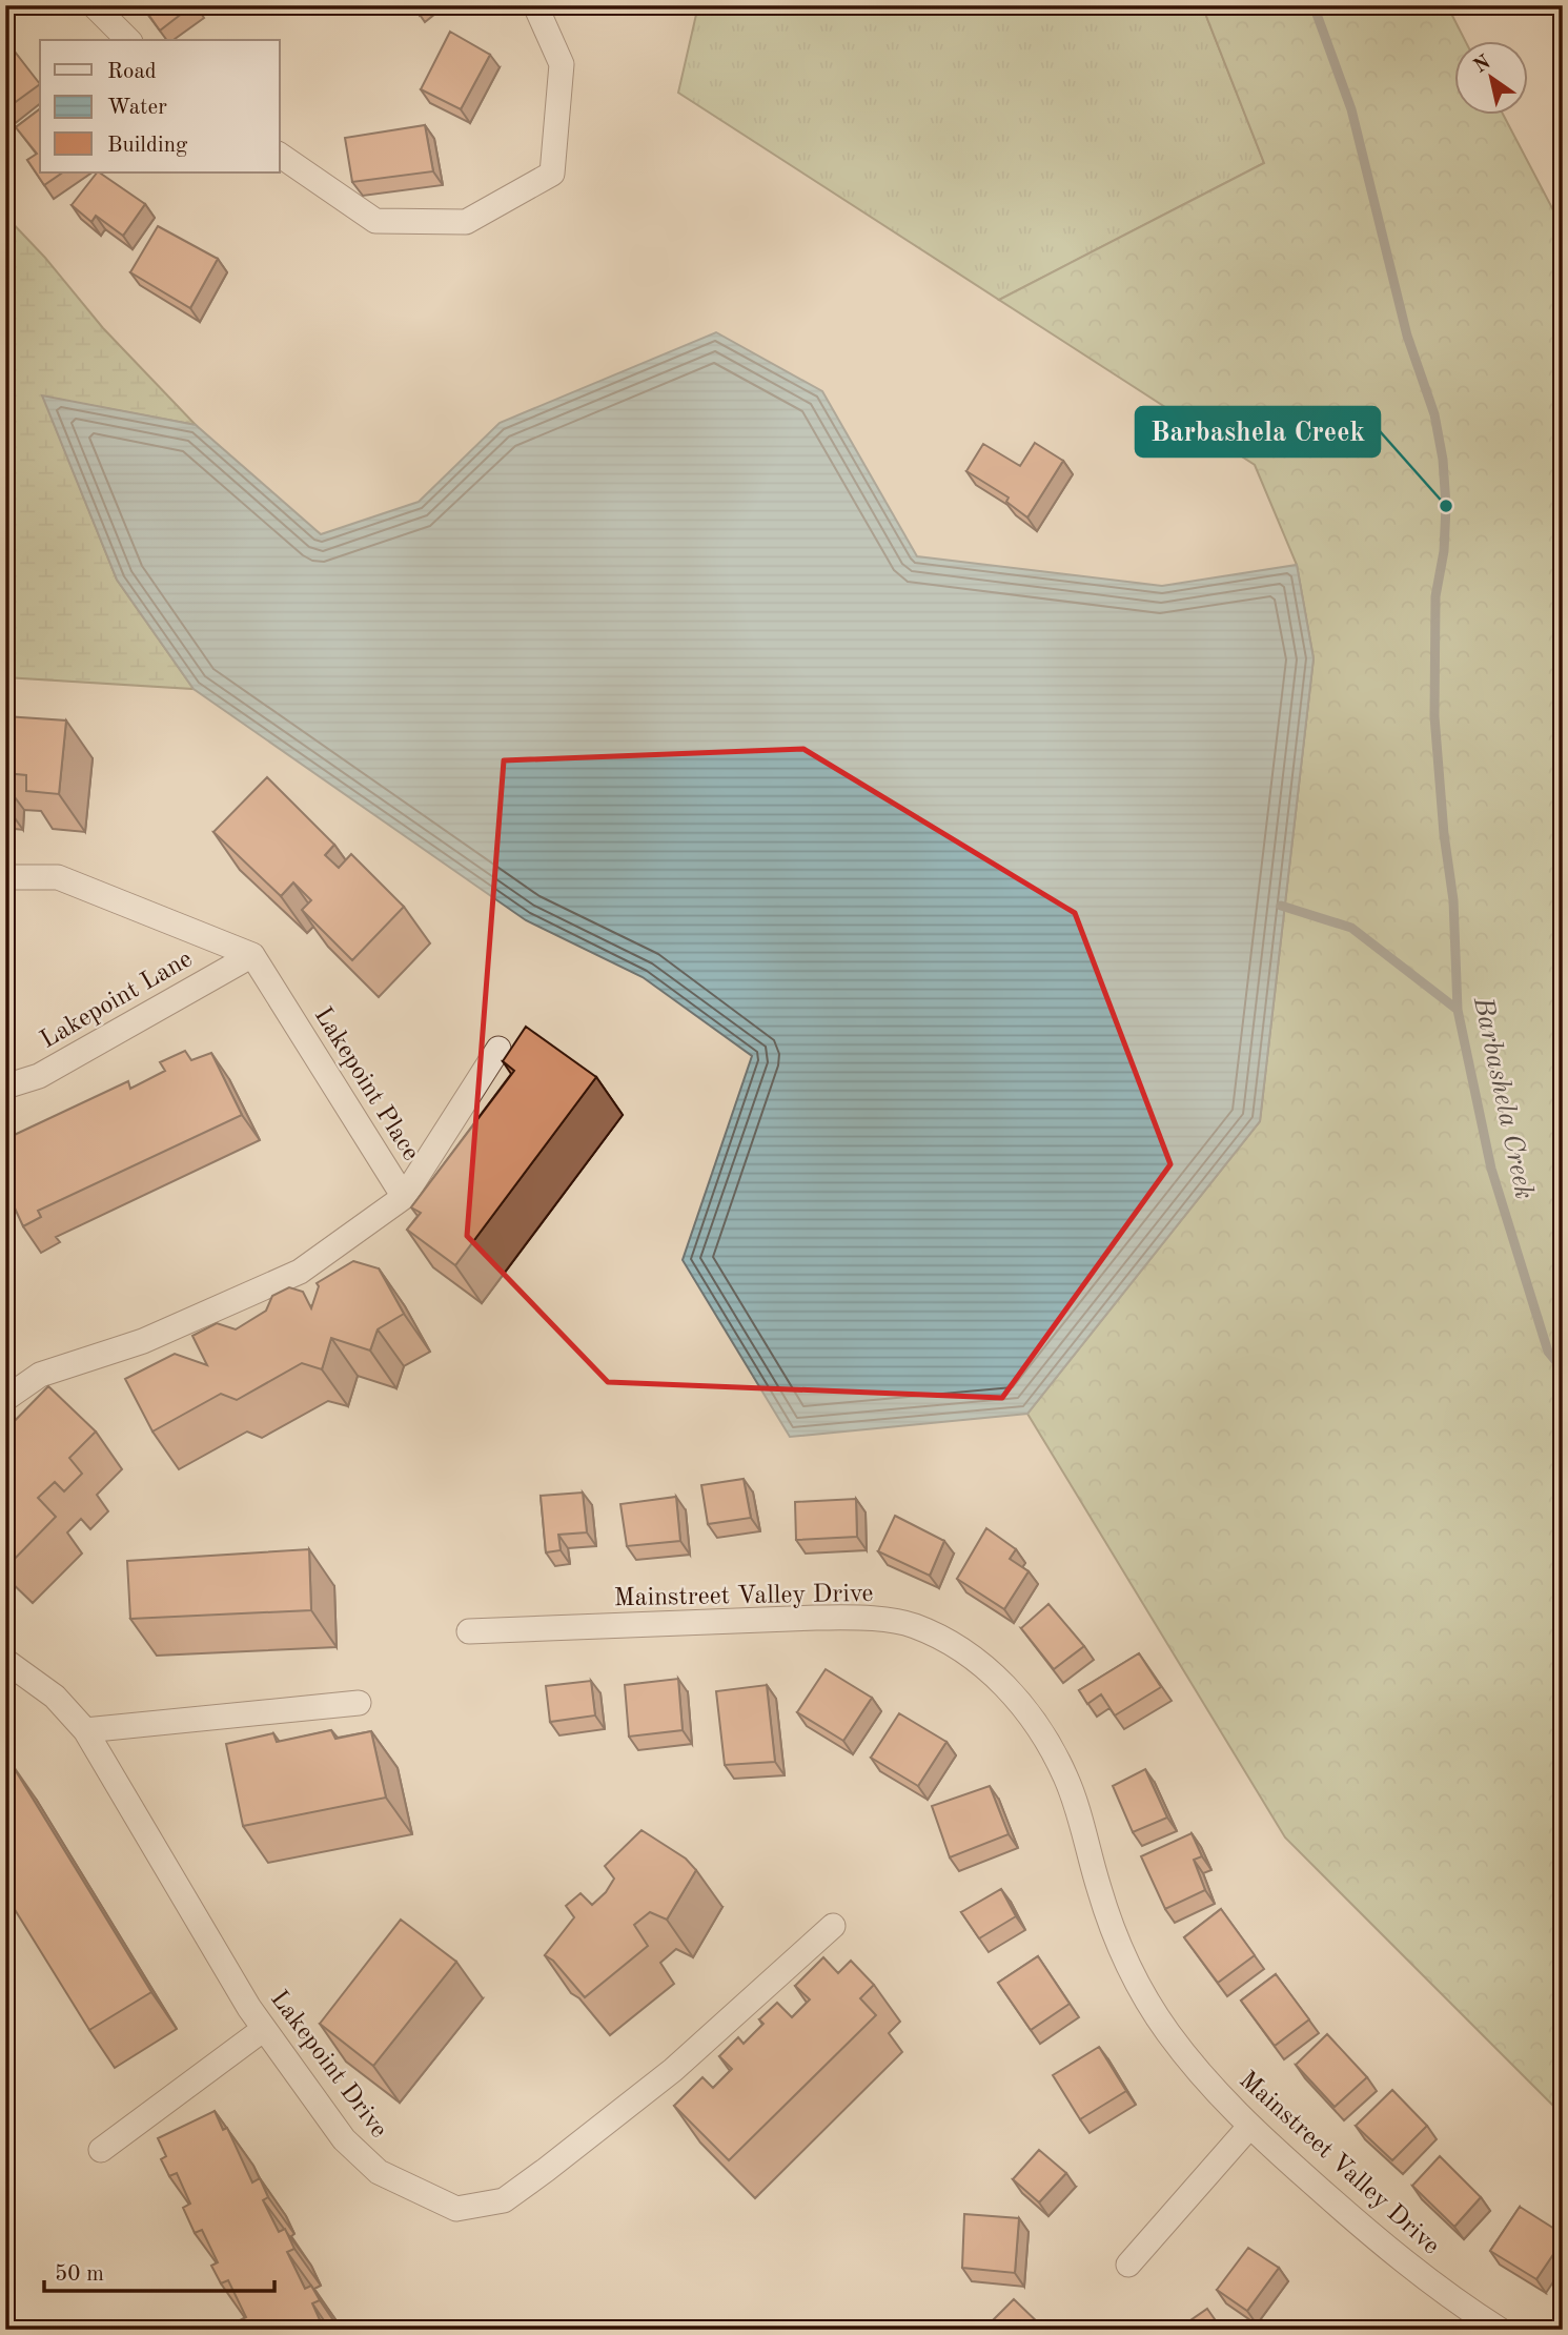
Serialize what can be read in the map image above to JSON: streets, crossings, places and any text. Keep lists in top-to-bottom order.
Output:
{
  "streets": {
    "street": [
      "Lakepoint Lane",
      "Lakepoint Place",
      "Mainstreet Valley Drive",
      "Lakepoint Drive"
    ]
  },
  "crossings": [
    ["Lakepoint Lane", "Lakepoint Place"]
  ],
  "water": ["Barbashela Creek"],
  "places": ["Barbashela Creek"],
  "legend": ["Road", "Water", "Building"],
  "scale_bar": "50 m",
  "north": "top left"
}
